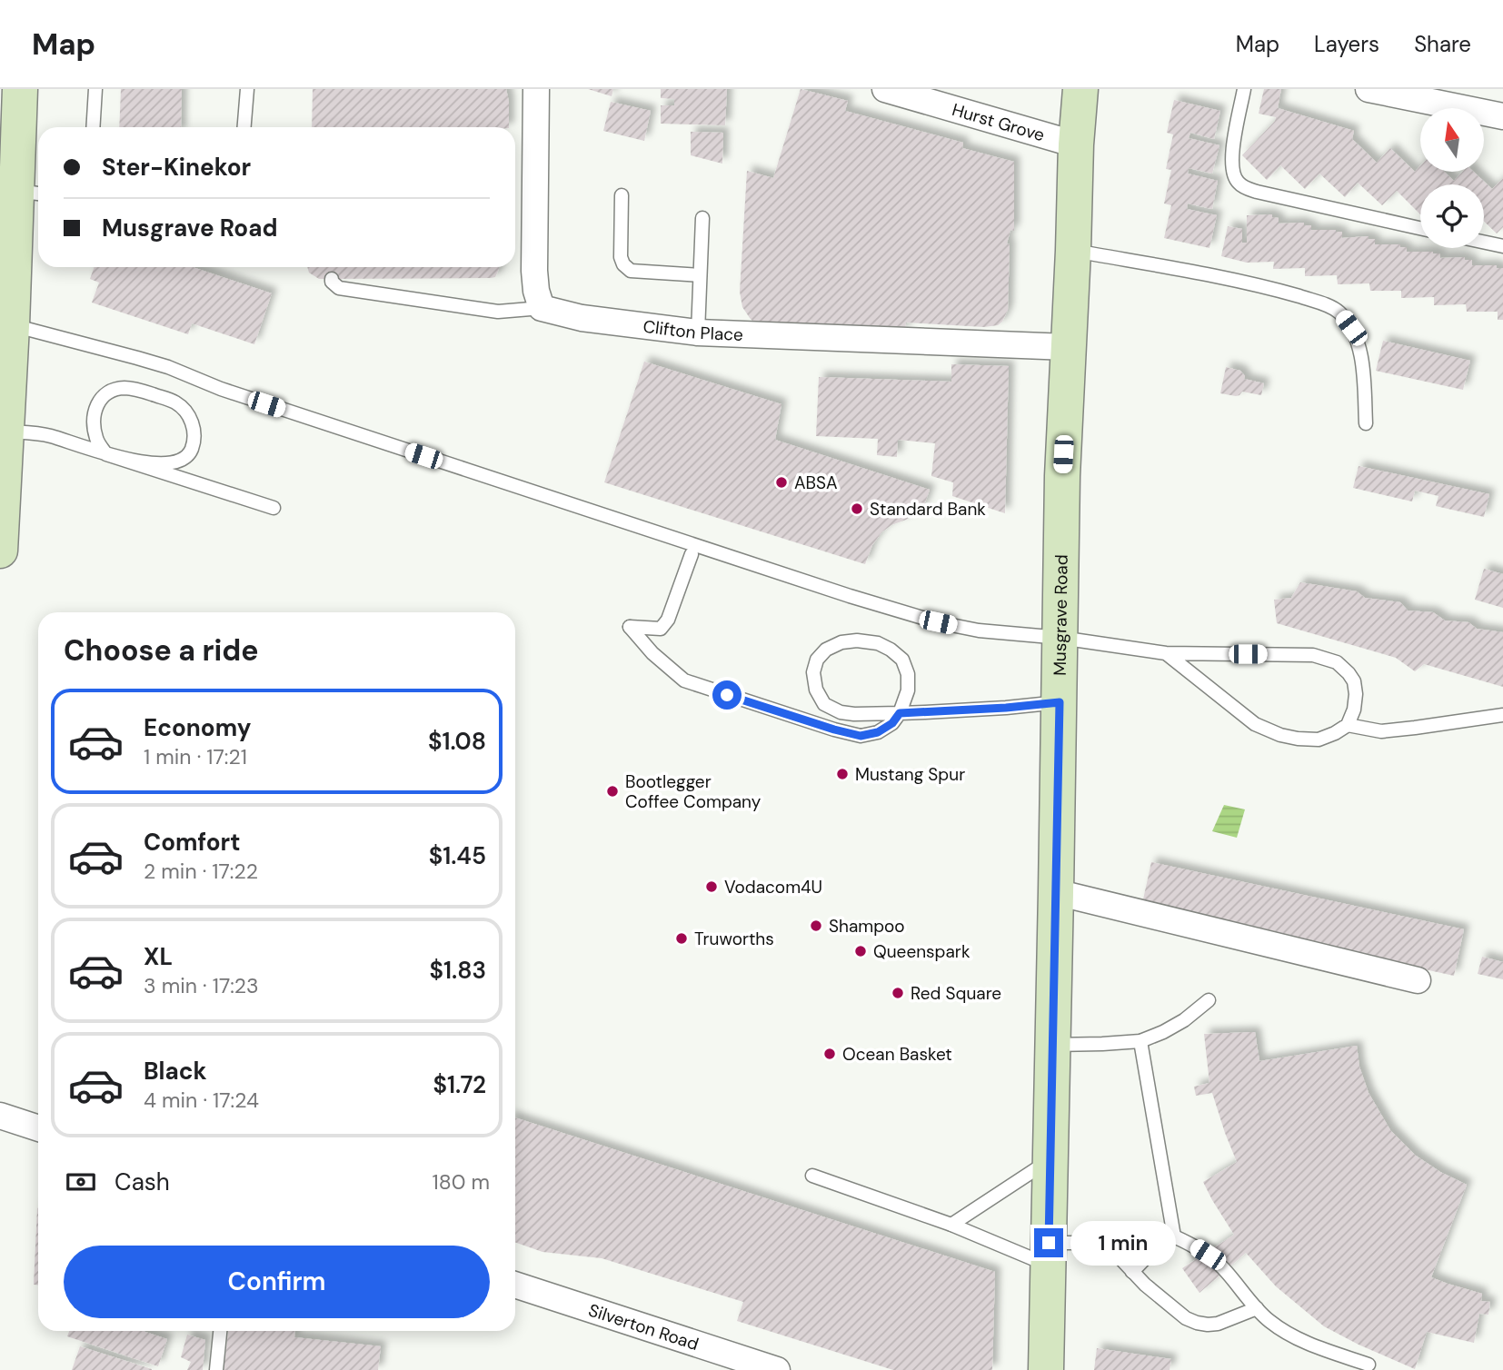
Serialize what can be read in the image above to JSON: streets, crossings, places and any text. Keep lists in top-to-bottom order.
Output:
{
  "streets": {
    "street": [
      "Hurst Grove",
      "Clifton Place",
      "Musgrave Road",
      "Silverton Road"
    ]
  },
  "crossings": [
    ["Hurst Grove", "Musgrave Road"],
    ["Clifton Place", "Musgrave Road"]
  ],
  "places": [
    "ABSA",
    "Standard Bank",
    "Mustang Spur",
    "Bootlegger Coffee Company",
    "Vodacom4U",
    "Shampoo",
    "Truworths",
    "Queenspark",
    "Red Square",
    "Ocean Basket"
  ],
  "north": "top",
  "page": {
    "header": "Map",
    "nav": ["Map", "Layers", "Share"],
    "banner": ["Ster-Kinekor", "Musgrave Road"],
    "heading": "Choose a ride",
    "list": [
      {
        "name": "Economy",
        "note": "1 min · 17:21",
        "value": "$1.08"
      },
      {
        "name": "Comfort",
        "note": "2 min · 17:22",
        "value": "$1.45"
      },
      {
        "name": "XL",
        "note": "3 min · 17:23",
        "value": "$1.83"
      },
      {
        "name": "Black",
        "note": "4 min · 17:24",
        "value": "$1.72"
      }
    ],
    "pay": ["Cash", "180 m"],
    "bubble": "1 min",
    "buttons": "Confirm"
  }
}
